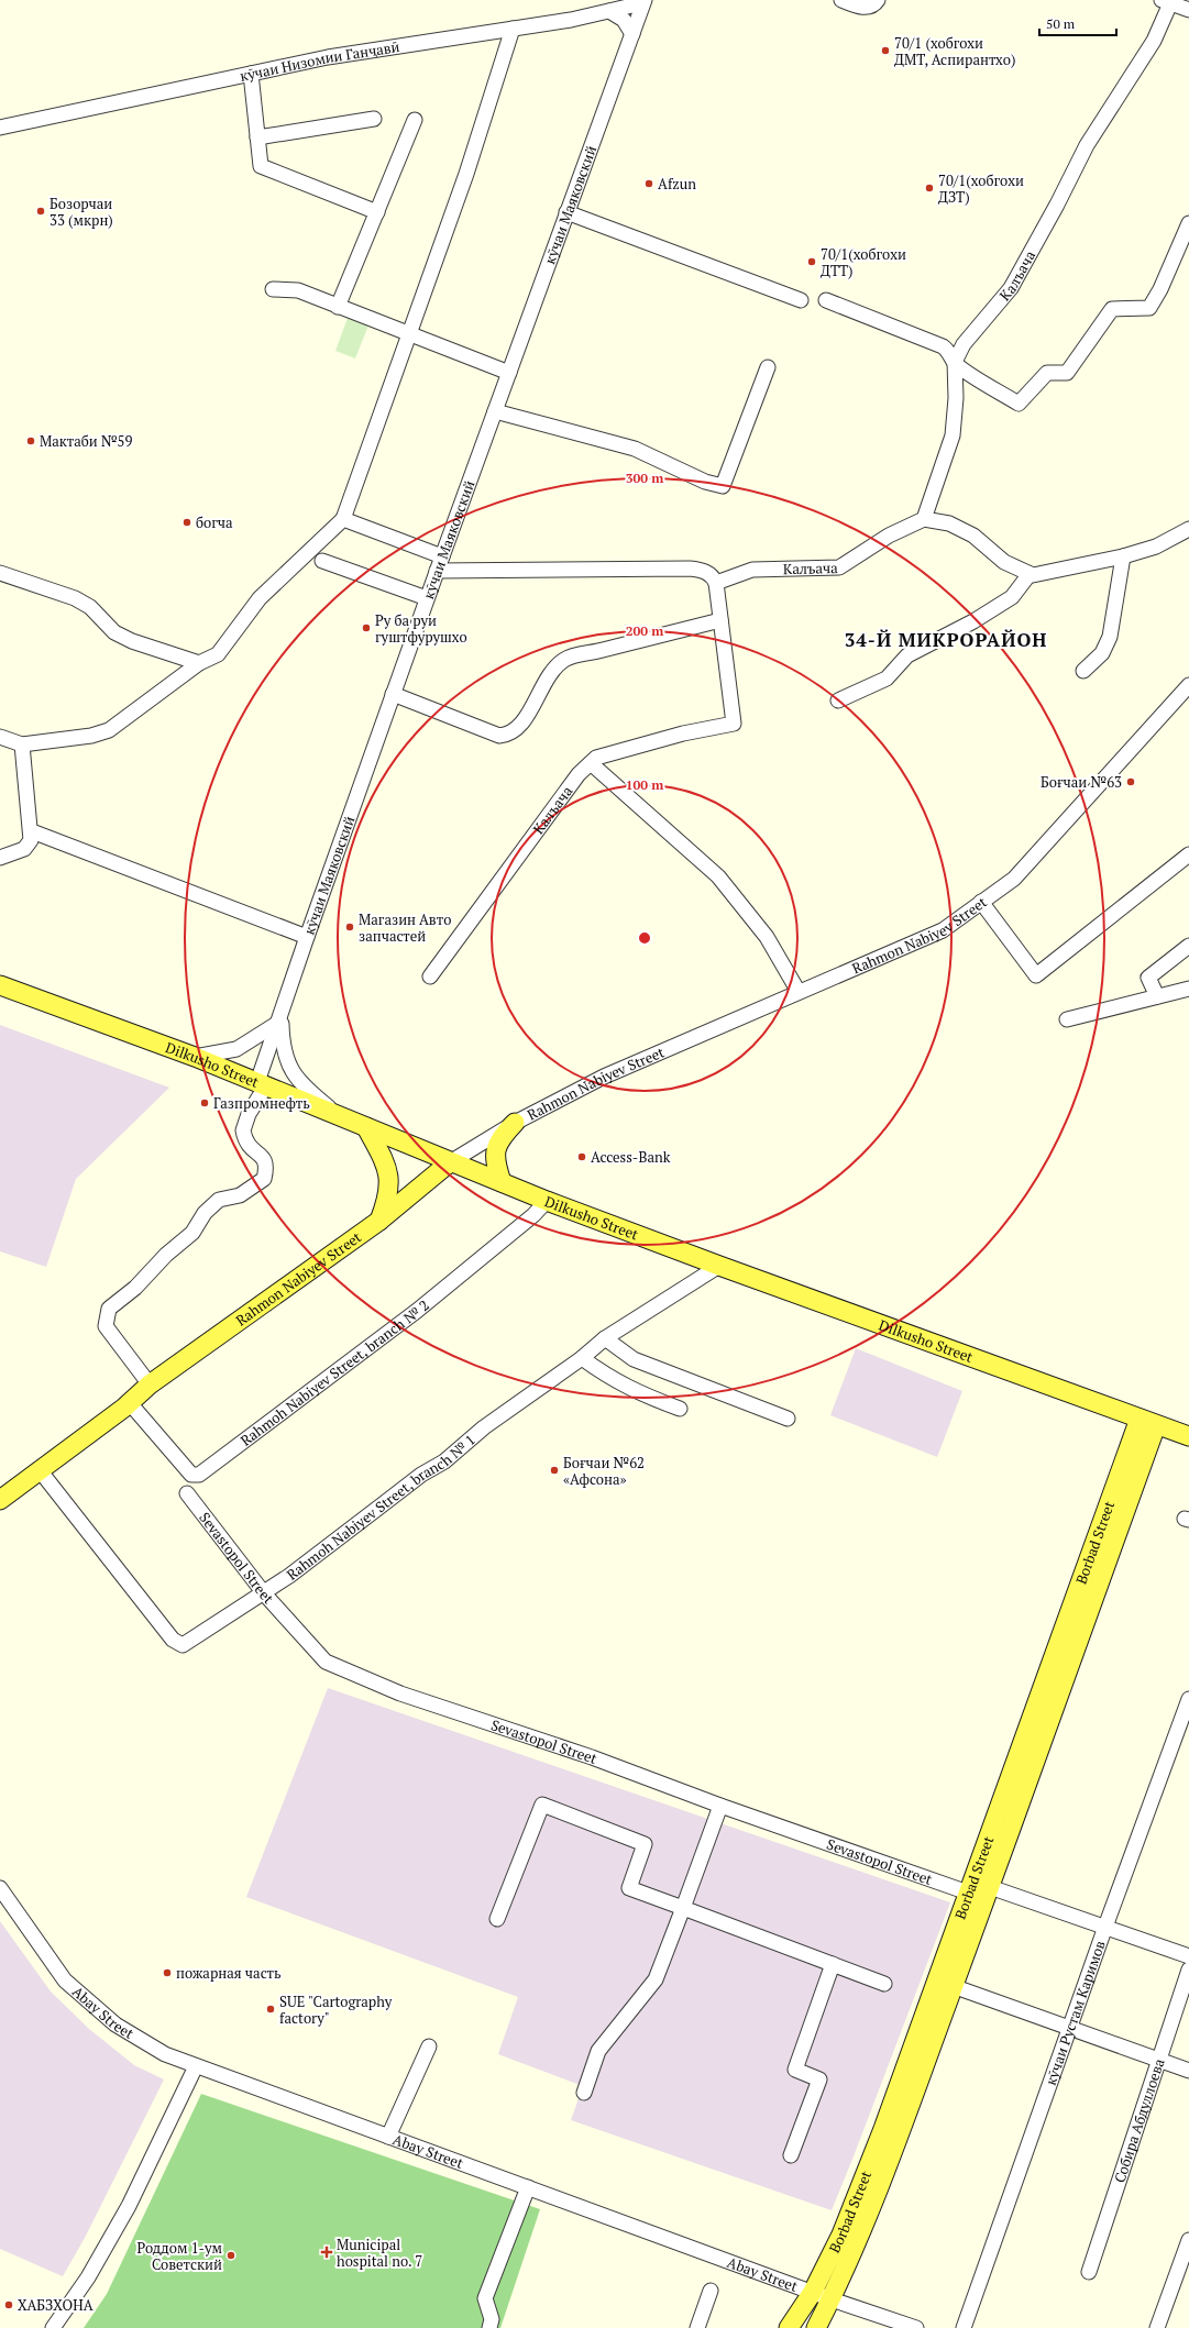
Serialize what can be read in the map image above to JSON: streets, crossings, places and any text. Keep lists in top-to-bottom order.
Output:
{
  "streets": {
    "main road": ["Rahmon Nabiyev Street", "Dilkusho Street", "Borbad Street"],
    "street": [
      "кӯчаи Низомии Ганҷавӣ",
      "кӯчаи Маяковский",
      "Калъача",
      "Rahmoh Nabiyev Street, branch № 2",
      "Rahmoh Nabiyev Street, branch № 1",
      "Sevastopol Street",
      "Abay Street",
      "кӯчаи Рустам Каримов",
      "Собира Абдуллоева"
    ]
  },
  "crossings": [
    ["кӯчаи Маяковский", "Rahmon Nabiyev Street"],
    ["кӯчаи Маяковский", "Dilkusho Street"],
    ["Rahmon Nabiyev Street", "Dilkusho Street"],
    ["Rahmon Nabiyev Street", "Rahmoh Nabiyev Street, branch № 2"],
    ["Rahmon Nabiyev Street", "Rahmoh Nabiyev Street, branch № 1"],
    ["Dilkusho Street", "Rahmoh Nabiyev Street, branch № 2"],
    ["Dilkusho Street", "Rahmoh Nabiyev Street, branch № 1"],
    ["Dilkusho Street", "Borbad Street"],
    ["Rahmoh Nabiyev Street, branch № 1", "Sevastopol Street"],
    ["Borbad Street", "Sevastopol Street"],
    ["Borbad Street", "Abay Street"]
  ],
  "districts": ["34-Й МИКРОРАЙОН"],
  "places": {
    "other": [
      "70/1 (хобгохи ДМТ, Аспирантхо)",
      "Afzun",
      "70/1(хобгохи ДЗТ)",
      "Бозорчаи 33 (мкрн)",
      "70/1(хобгохи ДТТ)",
      "Мактаби №59",
      "богча",
      "Ру ба руи гуштфурушхо",
      "Боғчаи №63",
      "Магазин Авто запчастей",
      "Газпромнефть",
      "Access-Bank",
      "Боғчаи №62 «Афсона»",
      "пожарная часть",
      "SUE \"Cartography factory\"",
      "Роддом 1-ум Советский",
      "ХАБЗХОНА"
    ],
    "health": ["Municipal hospital no. 7"]
  },
  "scale_bar": "50 m",
  "rings": ["300 m", "200 m", "100 m"]
}
